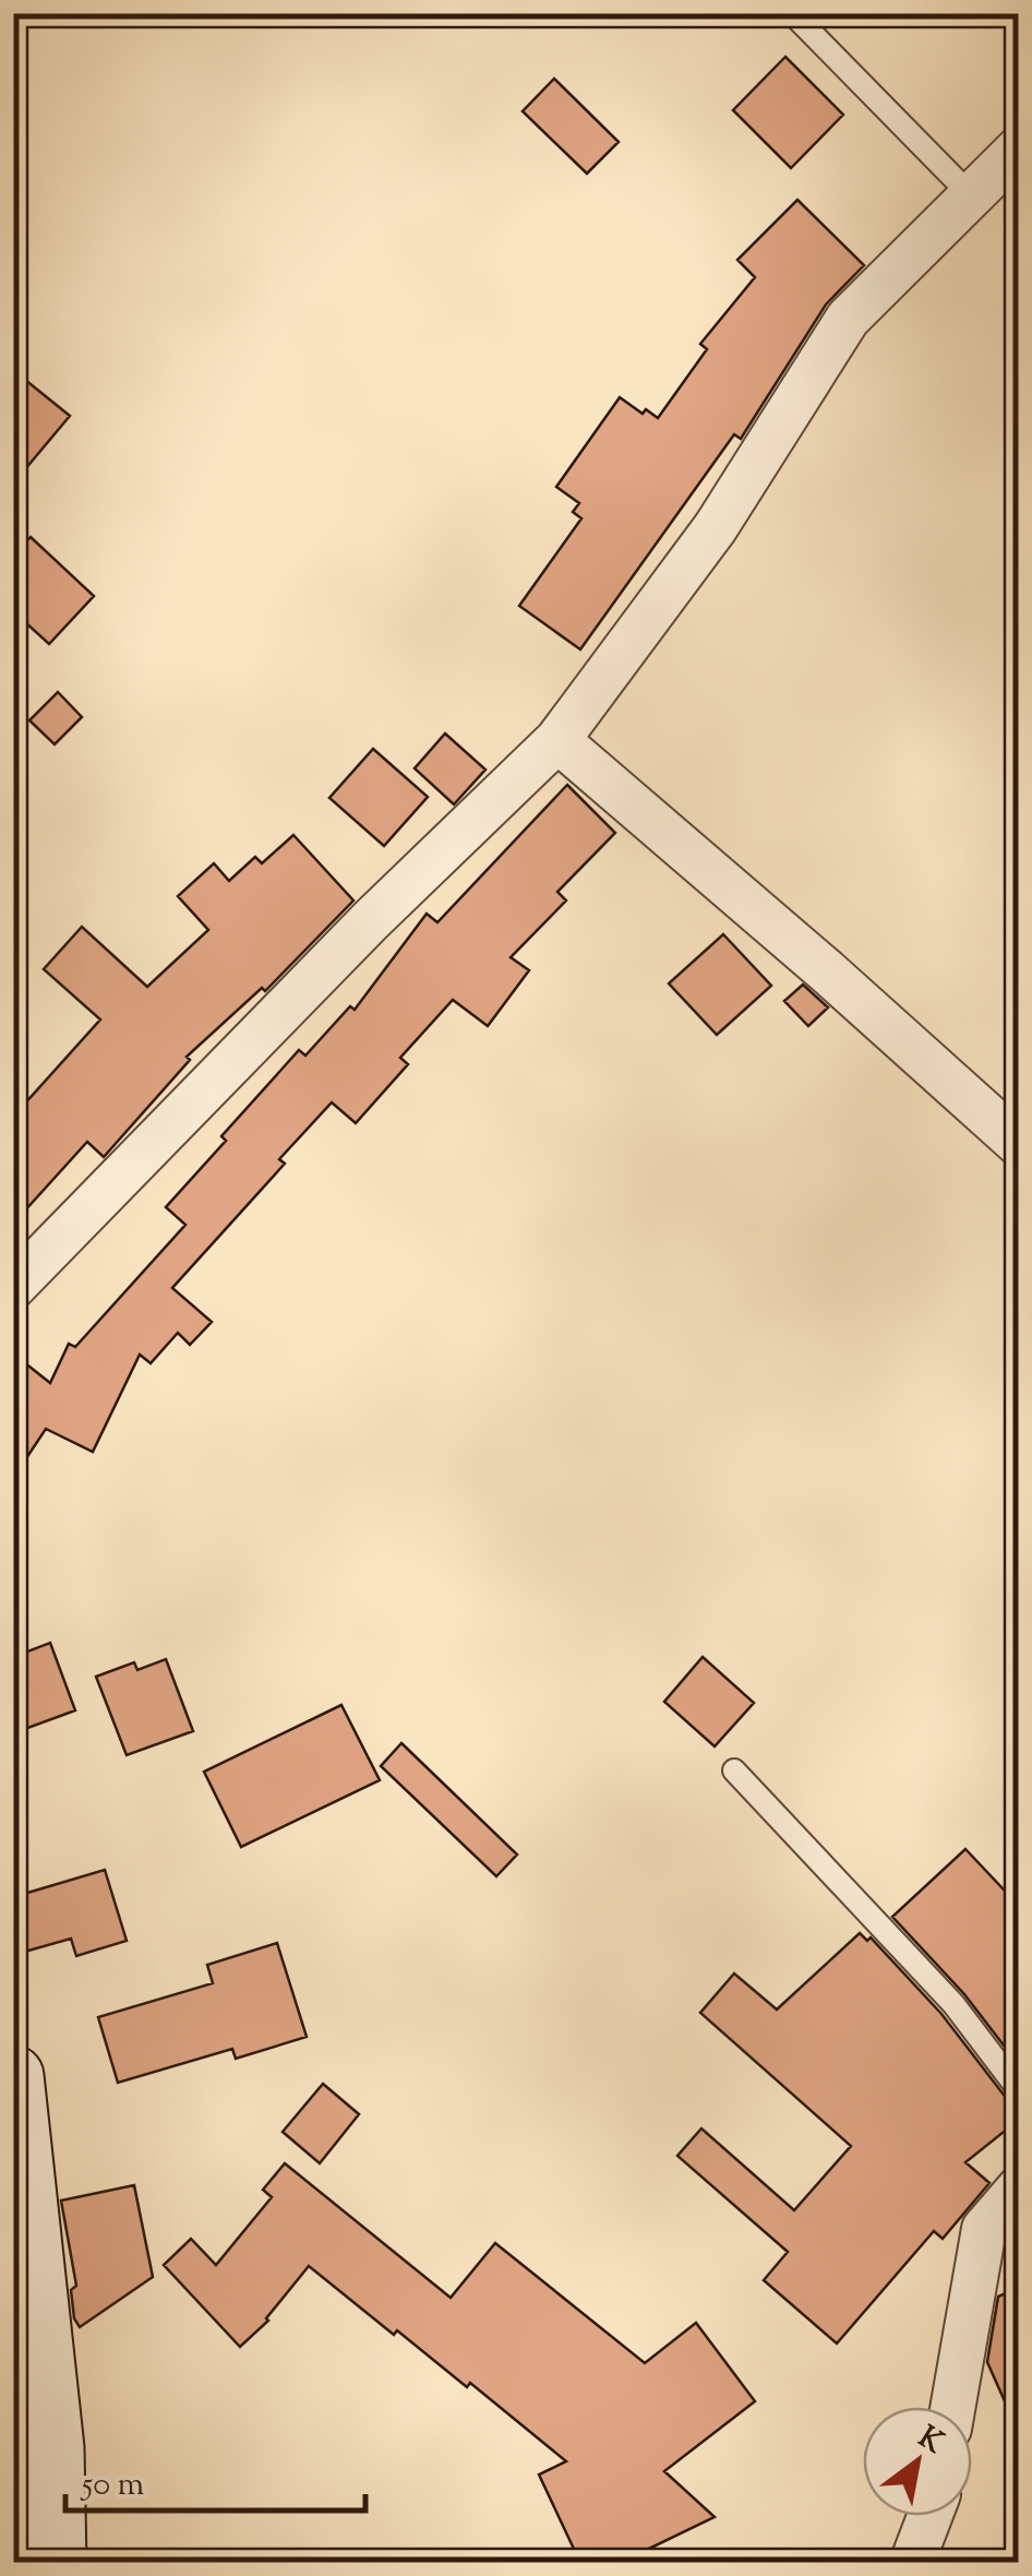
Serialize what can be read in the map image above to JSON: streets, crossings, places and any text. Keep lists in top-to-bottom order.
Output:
{
  "scale_bar": "50 m",
  "north": "top right"
}
